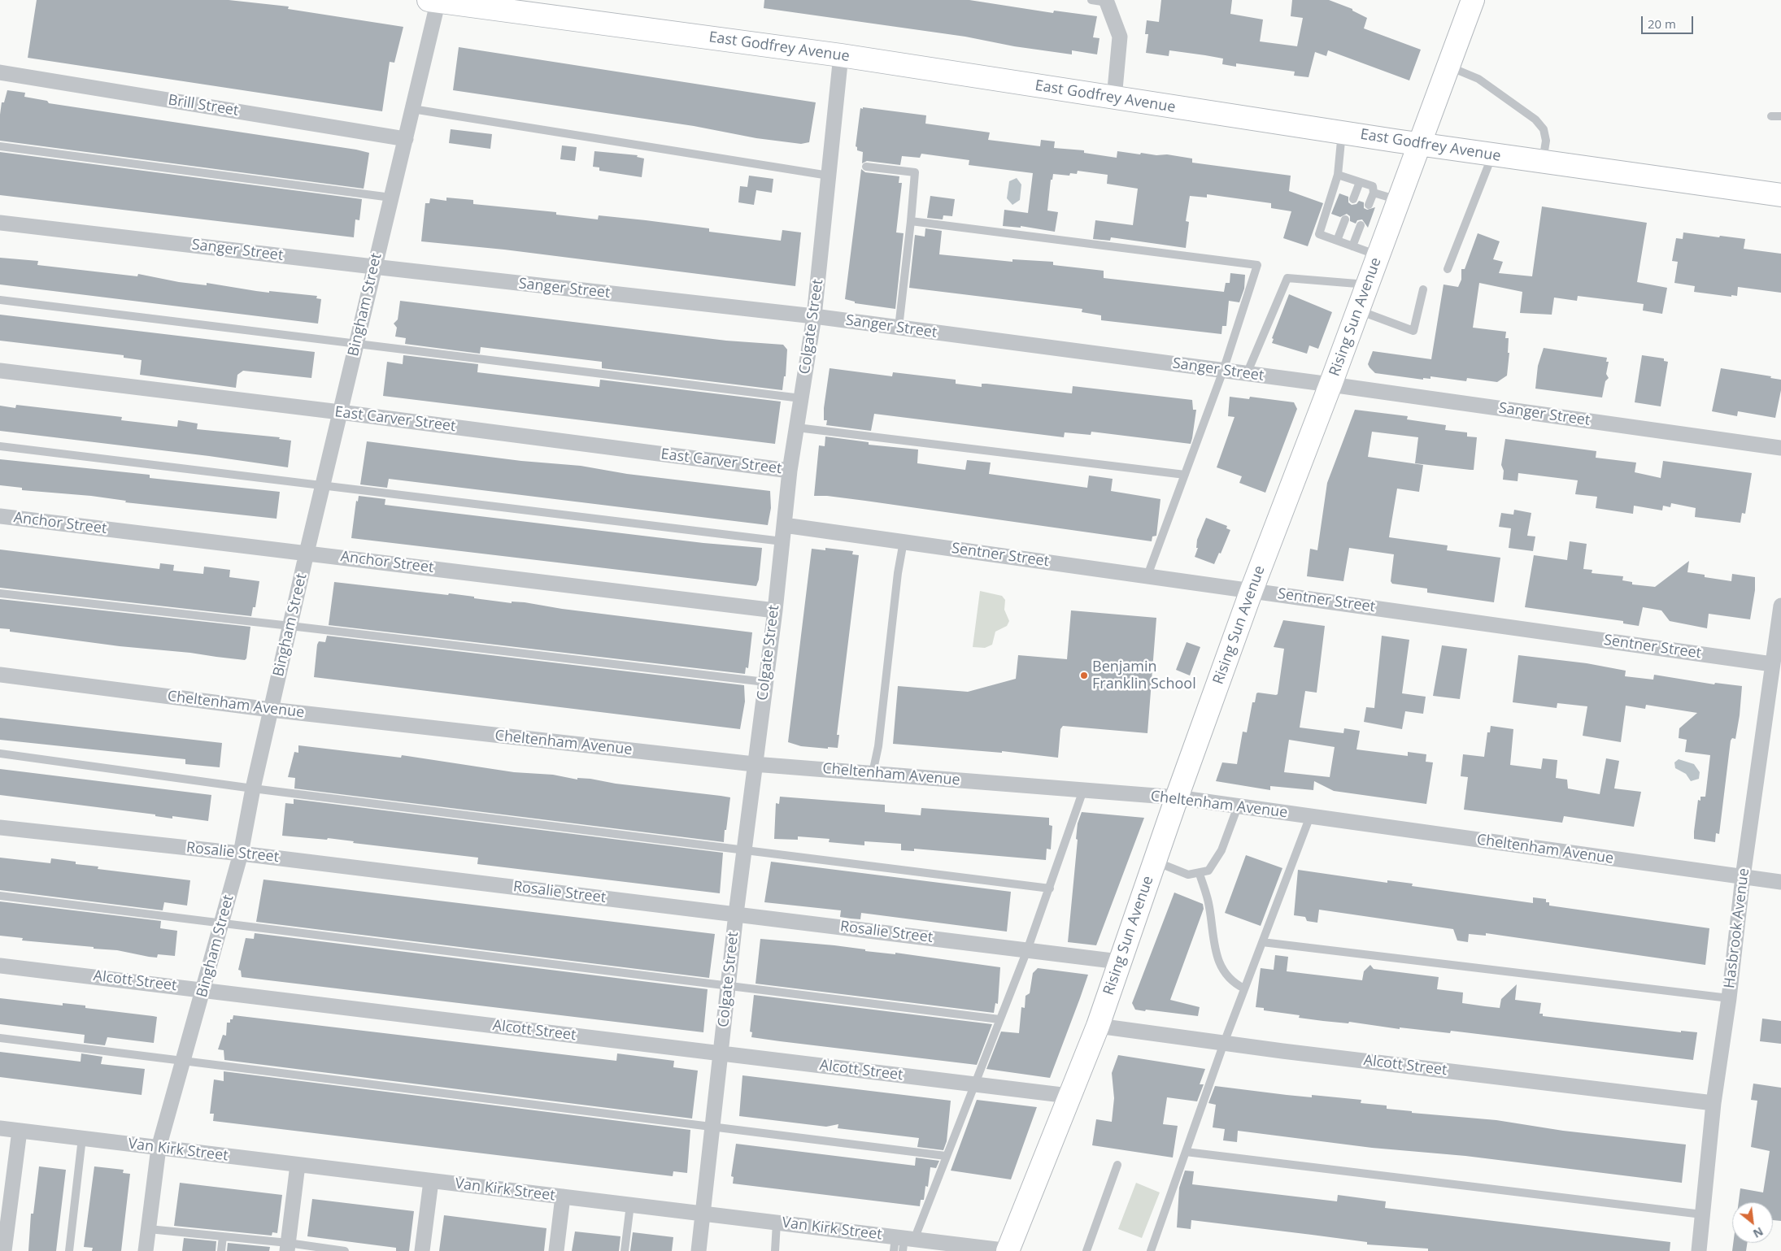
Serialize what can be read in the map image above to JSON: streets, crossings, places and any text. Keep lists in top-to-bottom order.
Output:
{
  "streets": {
    "street": [
      "East Godfrey Avenue",
      "Brill Street",
      "Sanger Street",
      "Bingham Street",
      "Rising Sun Avenue",
      "Colgate Street",
      "East Carver Street",
      "Anchor Street",
      "Sentner Street",
      "Cheltenham Avenue",
      "Rosalie Street",
      "Hasbrook Avenue",
      "Alcott Street",
      "Van Kirk Street"
    ]
  },
  "crossings": [
    ["East Godfrey Avenue", "Bingham Street"],
    ["East Godfrey Avenue", "Rising Sun Avenue"],
    ["East Godfrey Avenue", "Colgate Street"],
    ["Brill Street", "Bingham Street"],
    ["Sanger Street", "Bingham Street"],
    ["Sanger Street", "Rising Sun Avenue"],
    ["Sanger Street", "Colgate Street"],
    ["Bingham Street", "East Carver Street"],
    ["Bingham Street", "Anchor Street"],
    ["Bingham Street", "Cheltenham Avenue"],
    ["Bingham Street", "Rosalie Street"],
    ["Bingham Street", "Alcott Street"],
    ["Bingham Street", "Van Kirk Street"],
    ["Rising Sun Avenue", "Sentner Street"],
    ["Rising Sun Avenue", "Cheltenham Avenue"],
    ["Rising Sun Avenue", "Rosalie Street"],
    ["Rising Sun Avenue", "Alcott Street"],
    ["Rising Sun Avenue", "Van Kirk Street"],
    ["Colgate Street", "East Carver Street"],
    ["Colgate Street", "Anchor Street"],
    ["Colgate Street", "Sentner Street"],
    ["Colgate Street", "Cheltenham Avenue"],
    ["Colgate Street", "Rosalie Street"],
    ["Colgate Street", "Alcott Street"],
    ["Colgate Street", "Van Kirk Street"],
    ["Sentner Street", "Hasbrook Avenue"],
    ["Cheltenham Avenue", "Hasbrook Avenue"],
    ["Hasbrook Avenue", "Alcott Street"]
  ],
  "places": ["Benjamin Franklin School"],
  "scale_bar": "20 m",
  "north": "bottom right"
}
